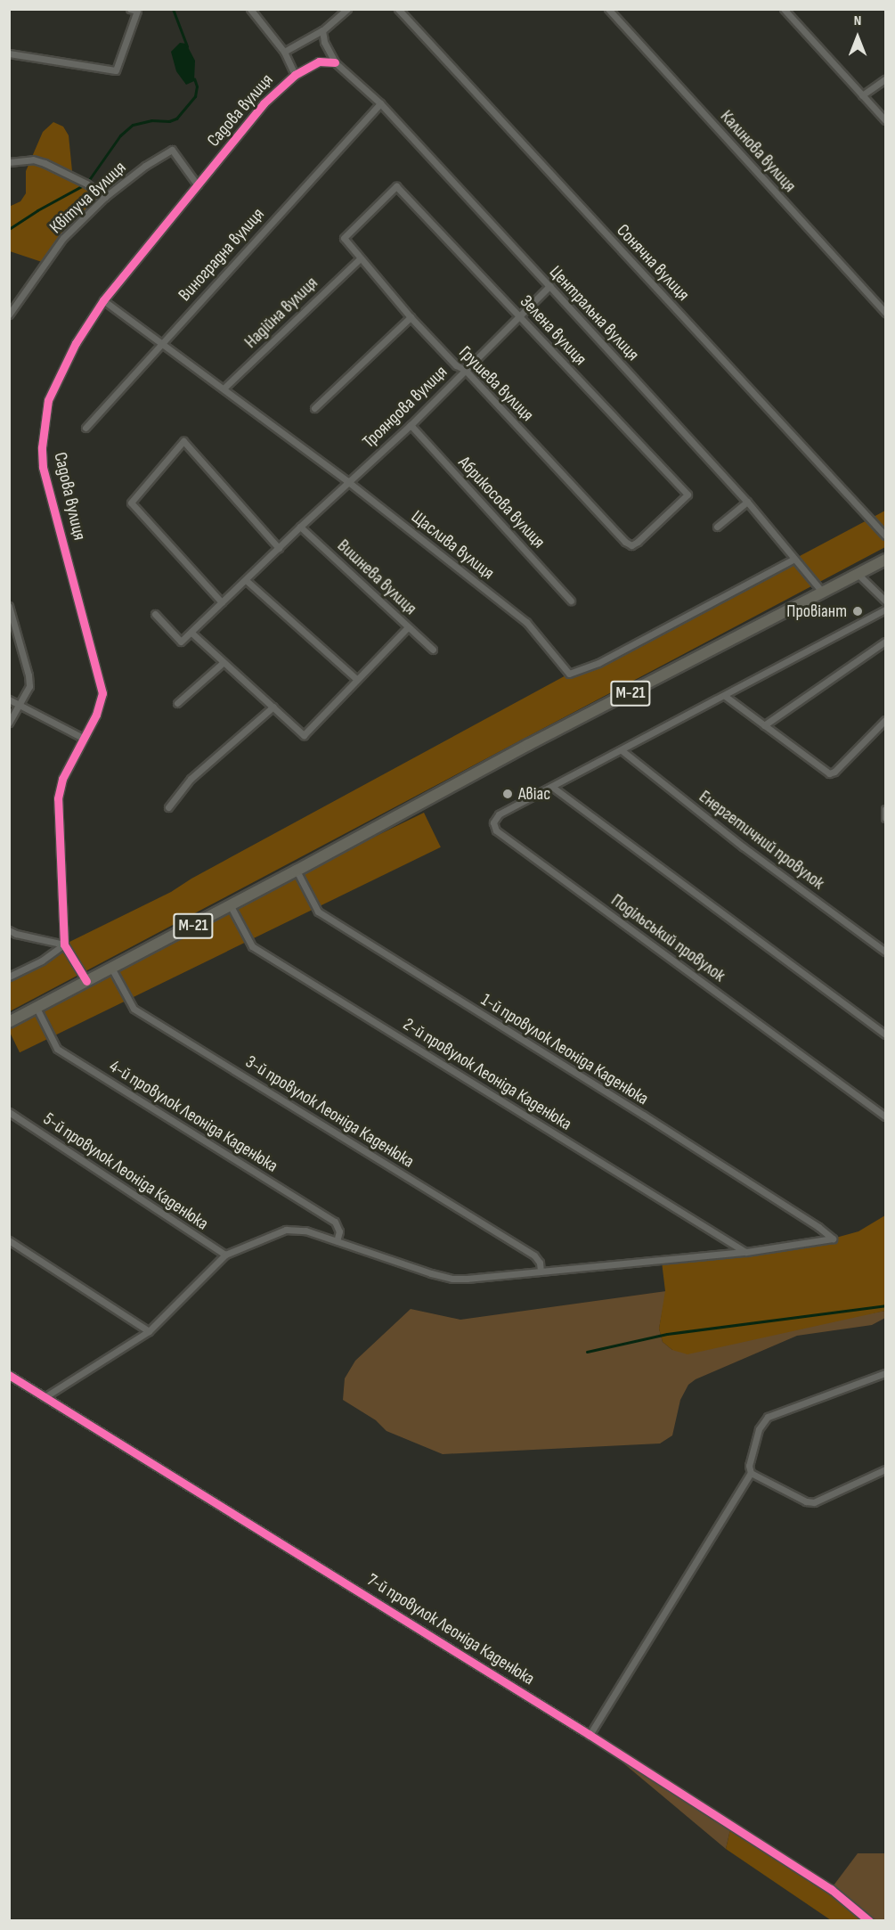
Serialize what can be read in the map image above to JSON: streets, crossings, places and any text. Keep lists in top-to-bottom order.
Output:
{
  "streets": {
    "highway": ["М-21"],
    "street": [
      "Садова вулиця",
      "Калинова вулиця",
      "Квітуча вулиця",
      "Виноградна вулиця",
      "Сонячна вулиця",
      "Надійна вулиця",
      "Центральна вулиця",
      "Зелена вулиця",
      "Грушева вулиця",
      "Трояндова вулиця",
      "Абрикосова вулиця",
      "Щаслива вулиця",
      "Вишнева вулиця",
      "Енергетичний провулок",
      "Подільський провулок",
      "1-й провулок Леоніда Каденюка",
      "2-й провулок Леоніда Каденюка",
      "3-й провулок Леоніда Каденюка",
      "4-й провулок Леоніда Каденюка",
      "5-й провулок Леоніда Каденюка",
      "7-й провулок Леоніда Каденюка"
    ]
  },
  "crossings": [
    ["Садова вулиця", "Квітуча вулиця"],
    ["Садова вулиця", "Центральна вулиця"],
    ["Садова вулиця", "Щаслива вулиця"],
    ["Виноградна вулиця", "Центральна вулиця"],
    ["Виноградна вулиця", "Щаслива вулиця"],
    ["Надійна вулиця", "Грушева вулиця"],
    ["Надійна вулиця", "Щаслива вулиця"],
    ["Центральна вулиця", "Трояндова вулиця"],
    ["Центральна вулиця", "Щаслива вулиця"],
    ["Центральна вулиця", "М-21"],
    ["Зелена вулиця", "Грушева вулиця"],
    ["Зелена вулиця", "Трояндова вулиця"],
    ["Грушева вулиця", "Трояндова вулиця"],
    ["Трояндова вулиця", "Абрикосова вулиця"],
    ["Трояндова вулиця", "Щаслива вулиця"],
    ["Трояндова вулиця", "Вишнева вулиця"],
    ["М-21", "1-й провулок Леоніда Каденюка"],
    ["М-21", "2-й провулок Леоніда Каденюка"],
    ["М-21", "3-й провулок Леоніда Каденюка"],
    ["М-21", "4-й провулок Леоніда Каденюка"],
    ["Енергетичний провулок", "Подільський провулок"],
    ["1-й провулок Леоніда Каденюка", "2-й провулок Леоніда Каденюка"]
  ],
  "places": ["Провіант", "Авіас"],
  "north": "top"
}
